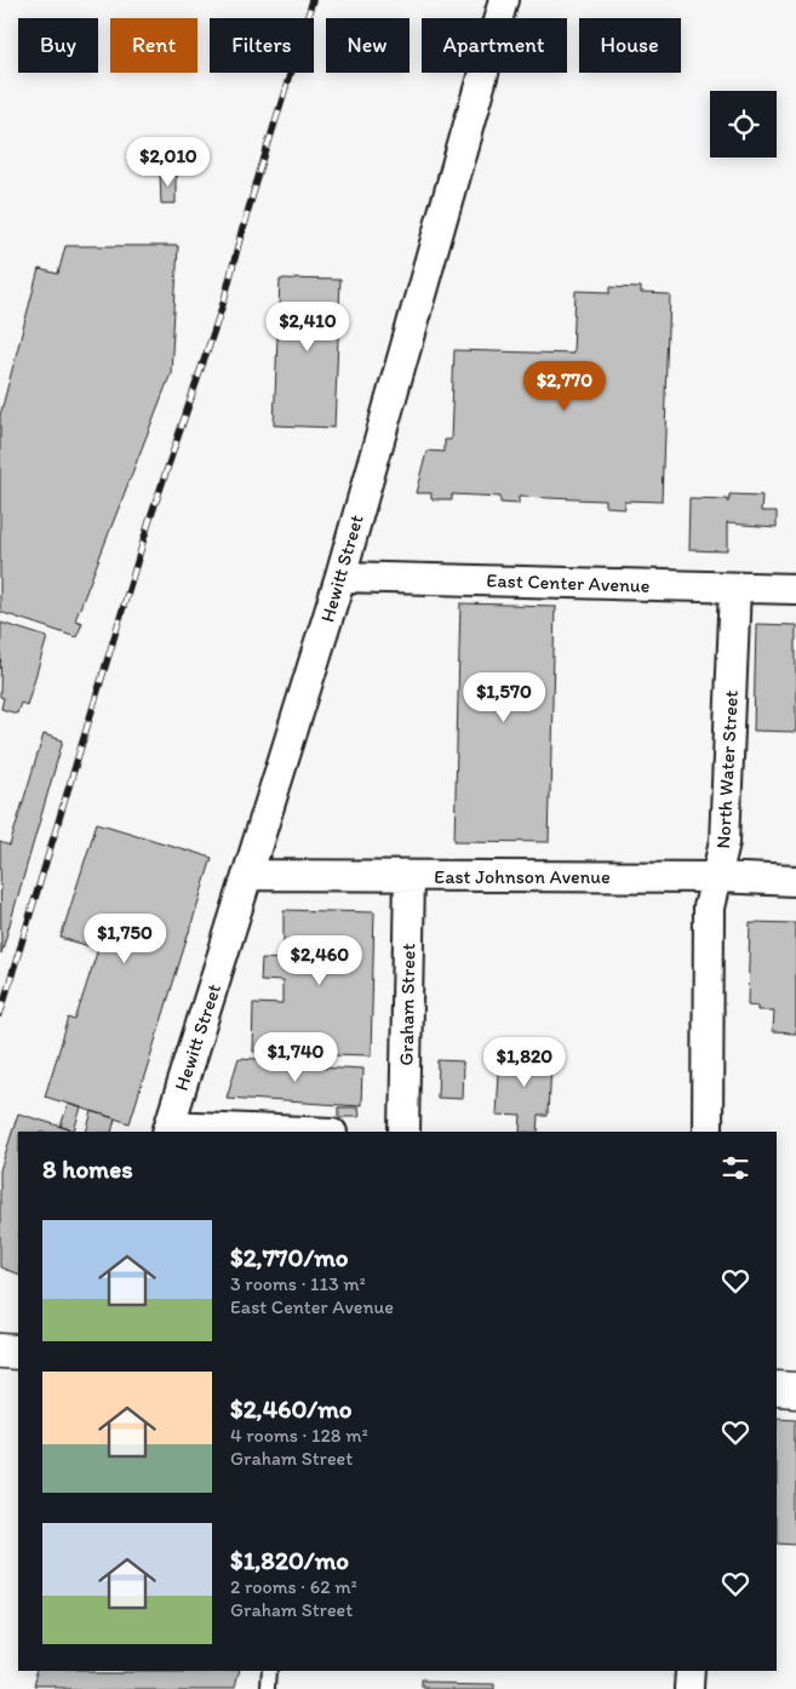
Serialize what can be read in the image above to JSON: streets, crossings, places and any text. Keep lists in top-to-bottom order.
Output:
{
  "streets": {
    "street": [
      "Hewitt Street",
      "East Center Avenue",
      "North Water Street",
      "East Johnson Avenue",
      "Graham Street"
    ]
  },
  "crossings": [
    ["Hewitt Street", "East Center Avenue"],
    ["Hewitt Street", "East Johnson Avenue"],
    ["East Center Avenue", "North Water Street"],
    ["North Water Street", "East Johnson Avenue"],
    ["East Johnson Avenue", "Graham Street"]
  ],
  "page": {
    "chip": [
      "Buy",
      "Rent",
      "Filters",
      "New",
      "Apartment",
      "House"
    ],
    "price": [
      "$2,010",
      "$2,410",
      "$2,770",
      "$1,570",
      "$1,750",
      "$2,460",
      "$1,740",
      "$1,820"
    ],
    "heading": "8 homes",
    "list": [
      {
        "name": "$2,770/mo",
        "note": "3 rooms · 113 m² · East Center Avenue"
      },
      {
        "name": "$2,460/mo",
        "note": "4 rooms · 128 m² · Graham Street"
      },
      {
        "name": "$1,820/mo",
        "note": "2 rooms · 62 m² · Graham Street"
      }
    ]
  }
}
